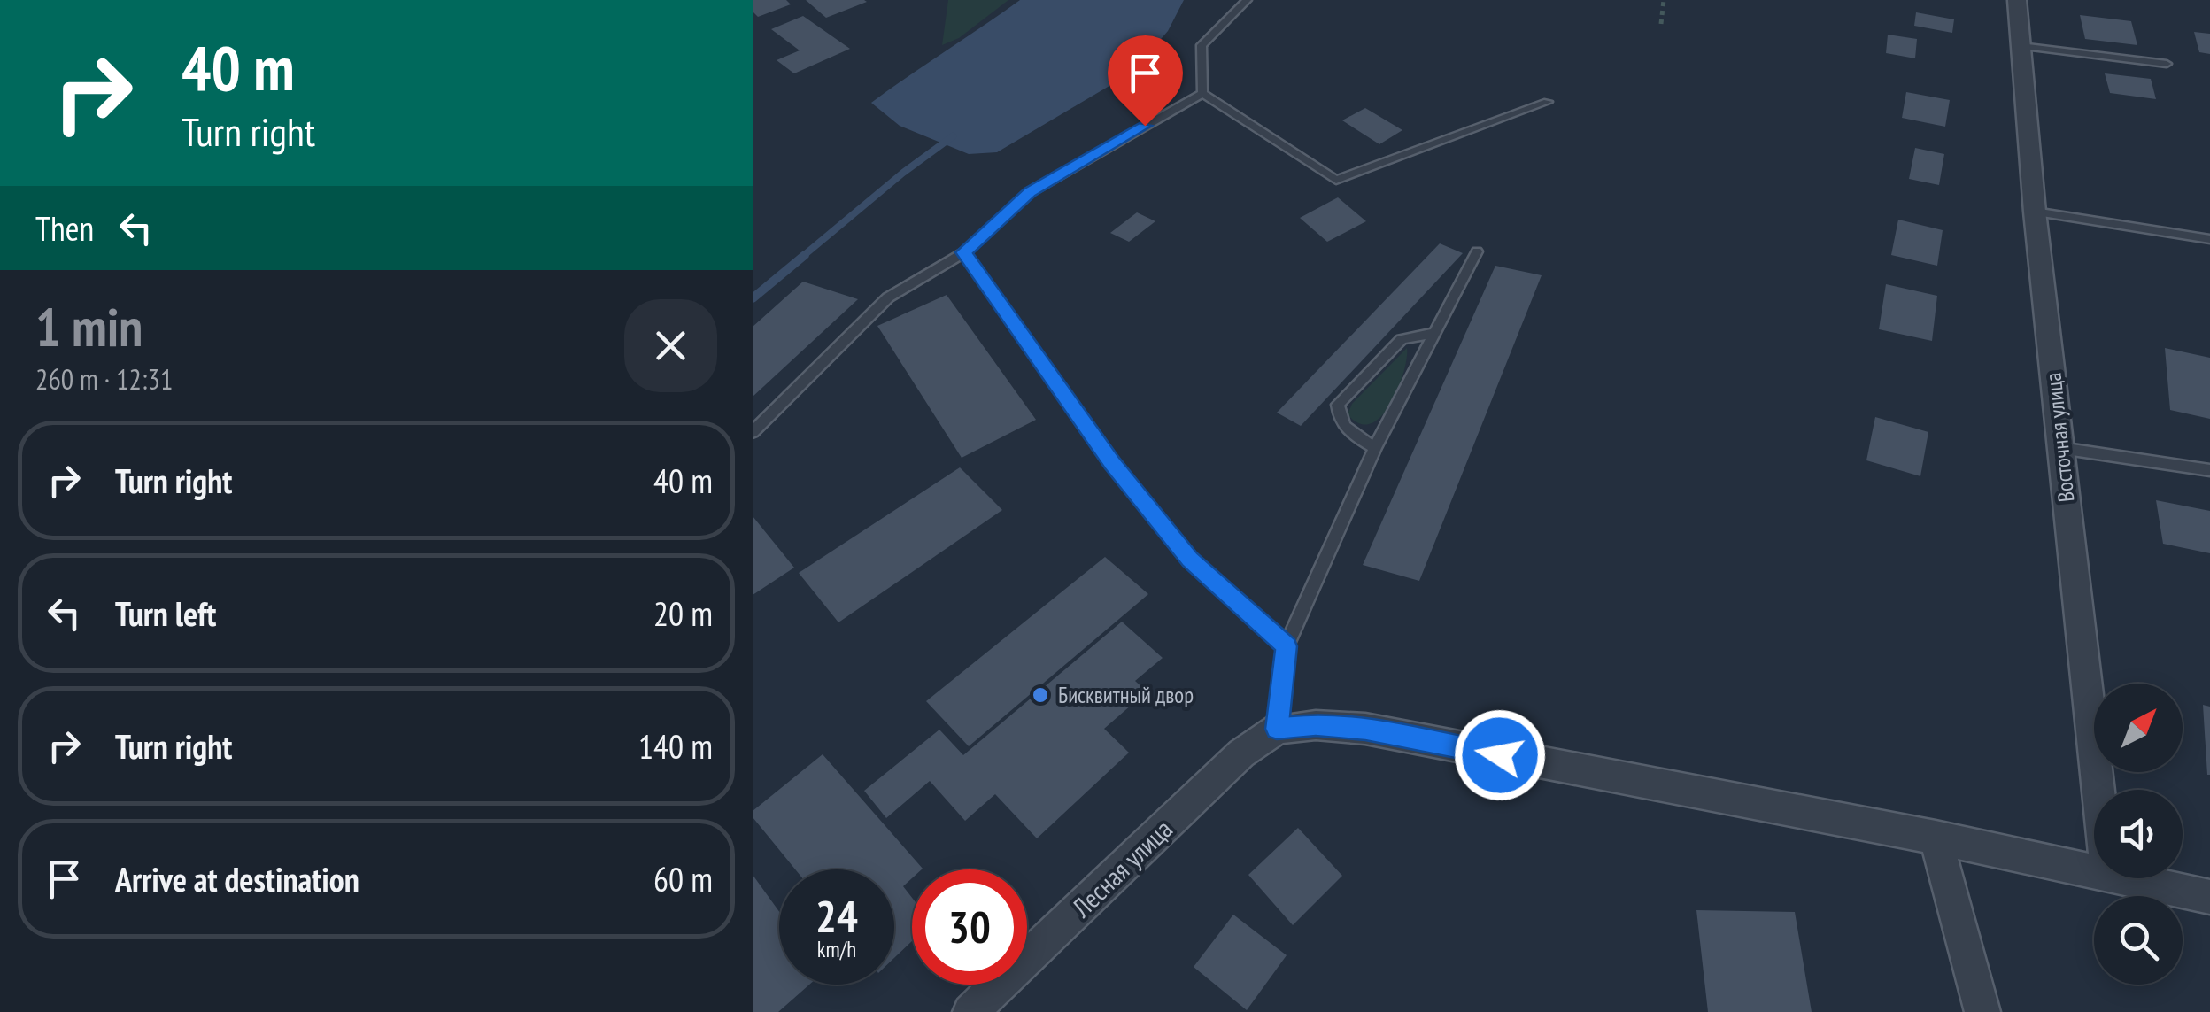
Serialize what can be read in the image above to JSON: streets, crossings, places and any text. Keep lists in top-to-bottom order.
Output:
{
  "streets": {
    "street": ["Восточная улица", "Лесная улица"]
  },
  "places": ["Бисквитный двор"],
  "north": "top right",
  "page": {
    "turn": ["40 m", "Turn right"],
    "then": "Then",
    "heading": ["1 min", "260 m · 12:31"],
    "list": [
      {
        "name": "Turn right",
        "value": "40 m"
      },
      {
        "name": "Turn left",
        "value": "20 m"
      },
      {
        "name": "Turn right",
        "value": "140 m"
      },
      {
        "name": "Arrive at destination",
        "value": "60 m"
      }
    ],
    "speed": "24 km/h",
    "limit": "30"
  }
}
